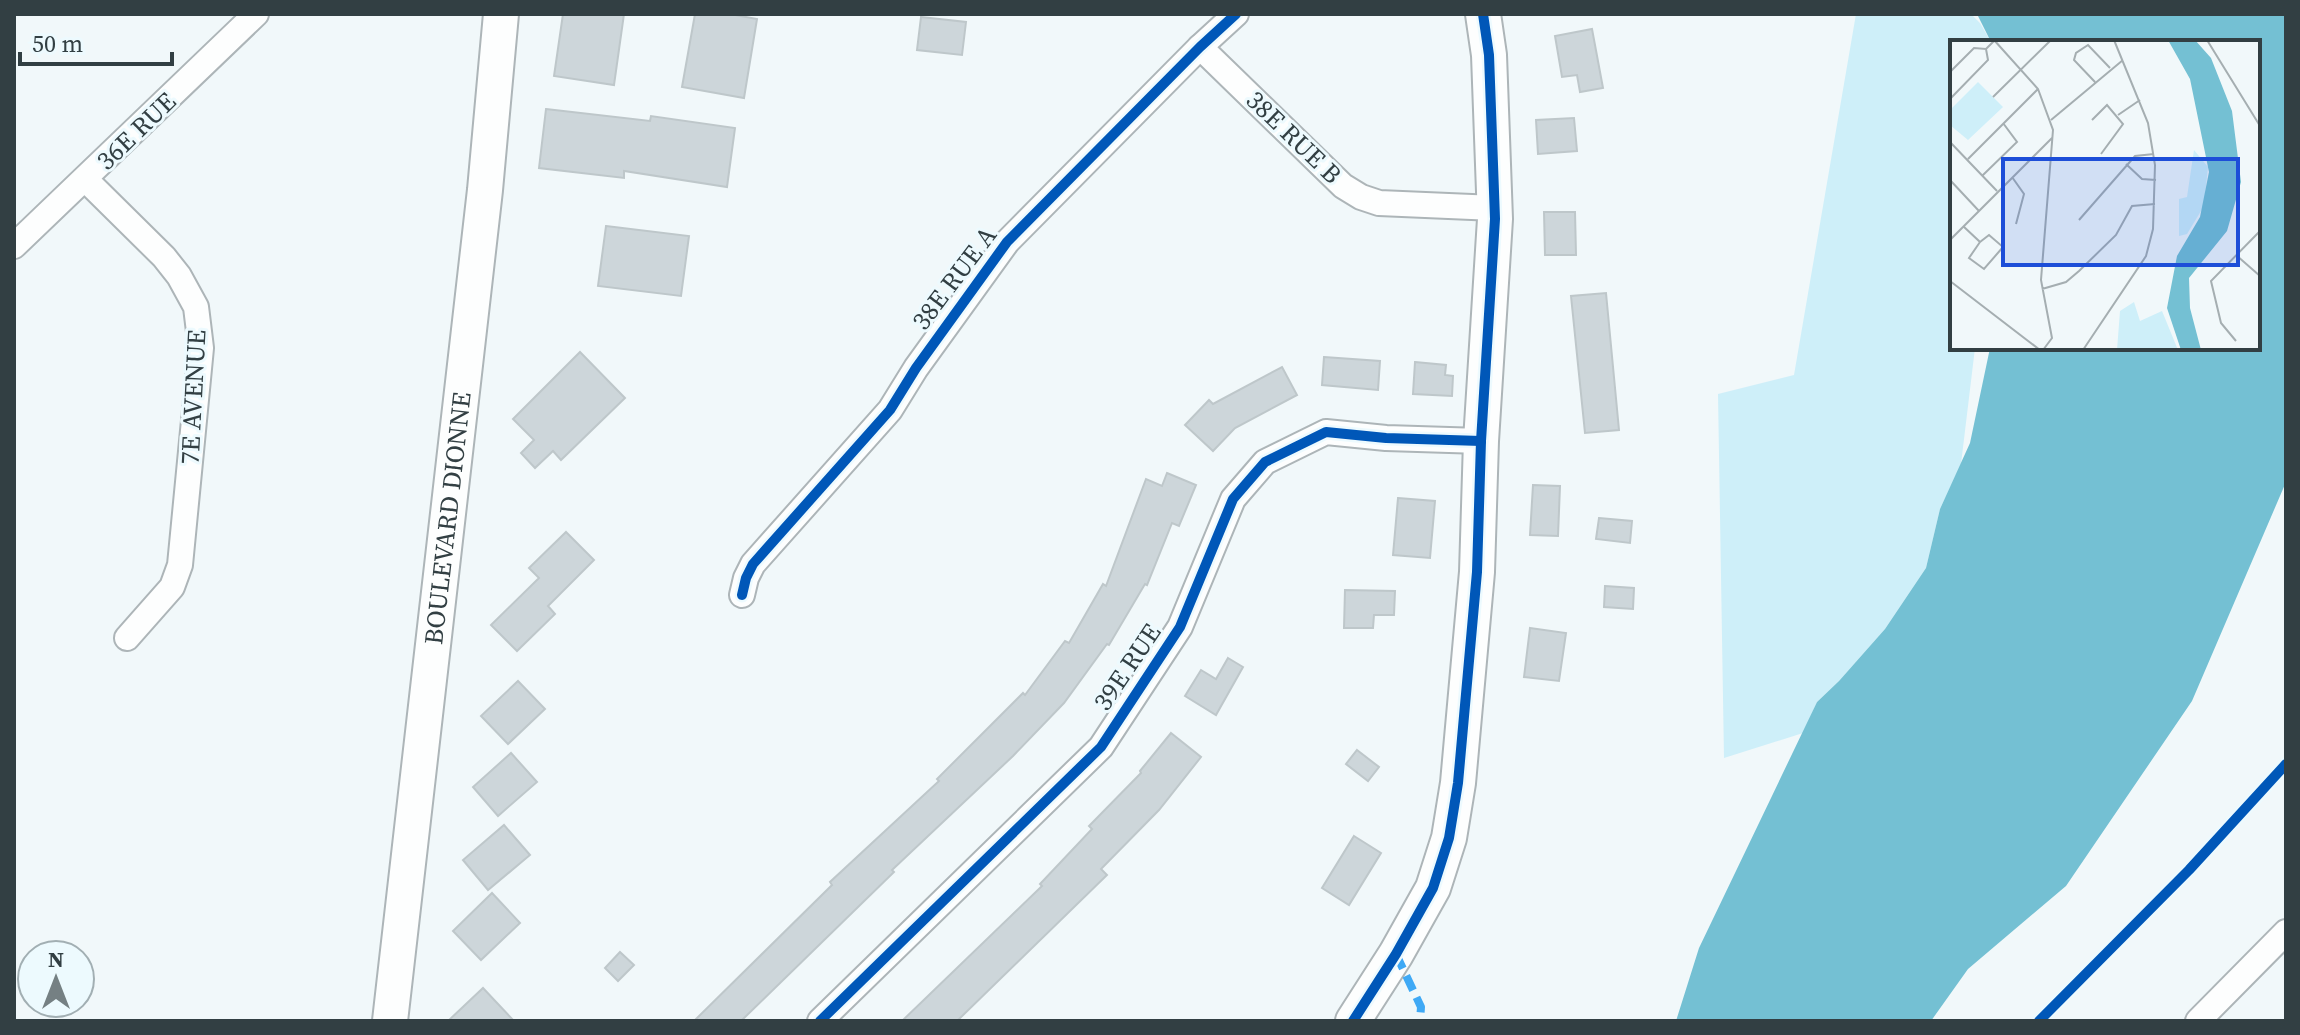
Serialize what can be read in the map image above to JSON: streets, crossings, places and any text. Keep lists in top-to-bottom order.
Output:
{
  "streets": {
    "street": [
      "36E RUE",
      "38E RUE B",
      "38E RUE A",
      "7E AVENUE",
      "BOULEVARD DIONNE",
      "39E RUE"
    ]
  },
  "crossings": [
    ["36E RUE", "7E AVENUE"],
    ["38E RUE B", "38E RUE A"]
  ],
  "scale_bar": "50 m",
  "north": "top"
}
